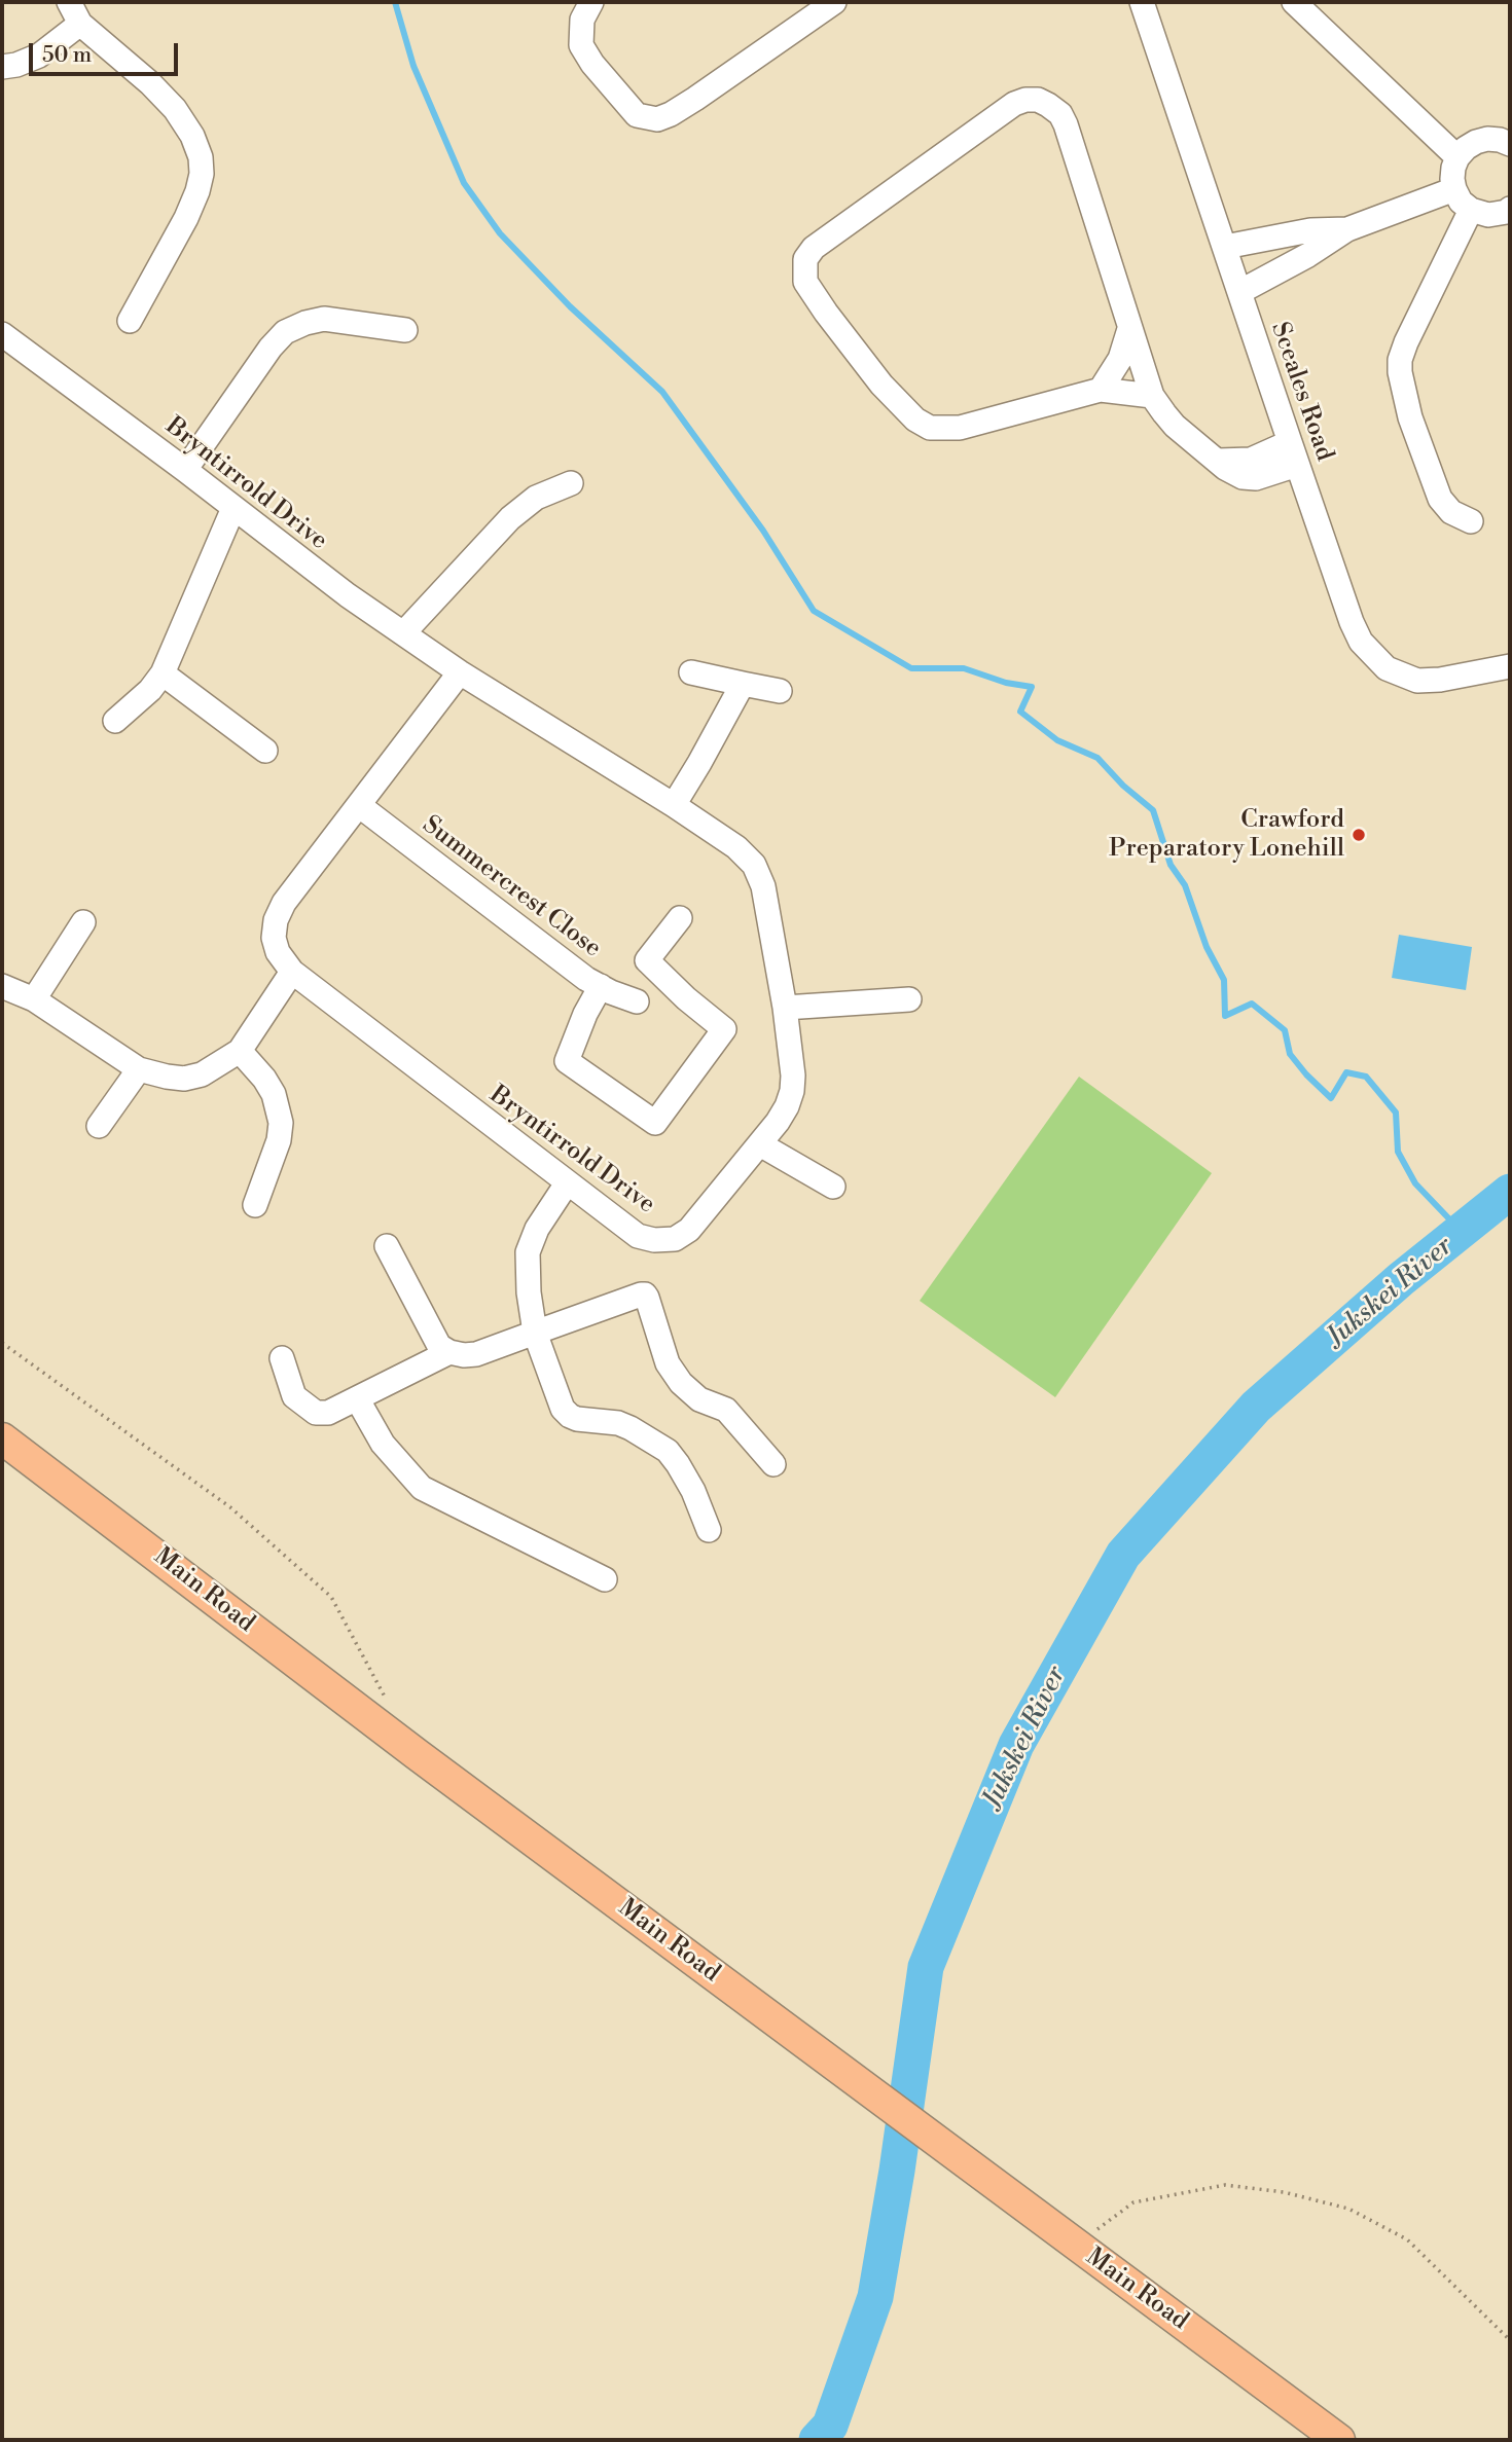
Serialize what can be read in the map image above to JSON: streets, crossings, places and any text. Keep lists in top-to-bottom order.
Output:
{
  "streets": {
    "main road": ["Main Road"],
    "street": ["Sceales Road", "Bryntirrold Drive", "Summercrest Close"]
  },
  "crossings": [
    ["Bryntirrold Drive", "Summercrest Close"]
  ],
  "water": ["Jukskei River"],
  "places": ["Crawford Preparatory Lonehill"],
  "scale_bar": "50 m"
}
